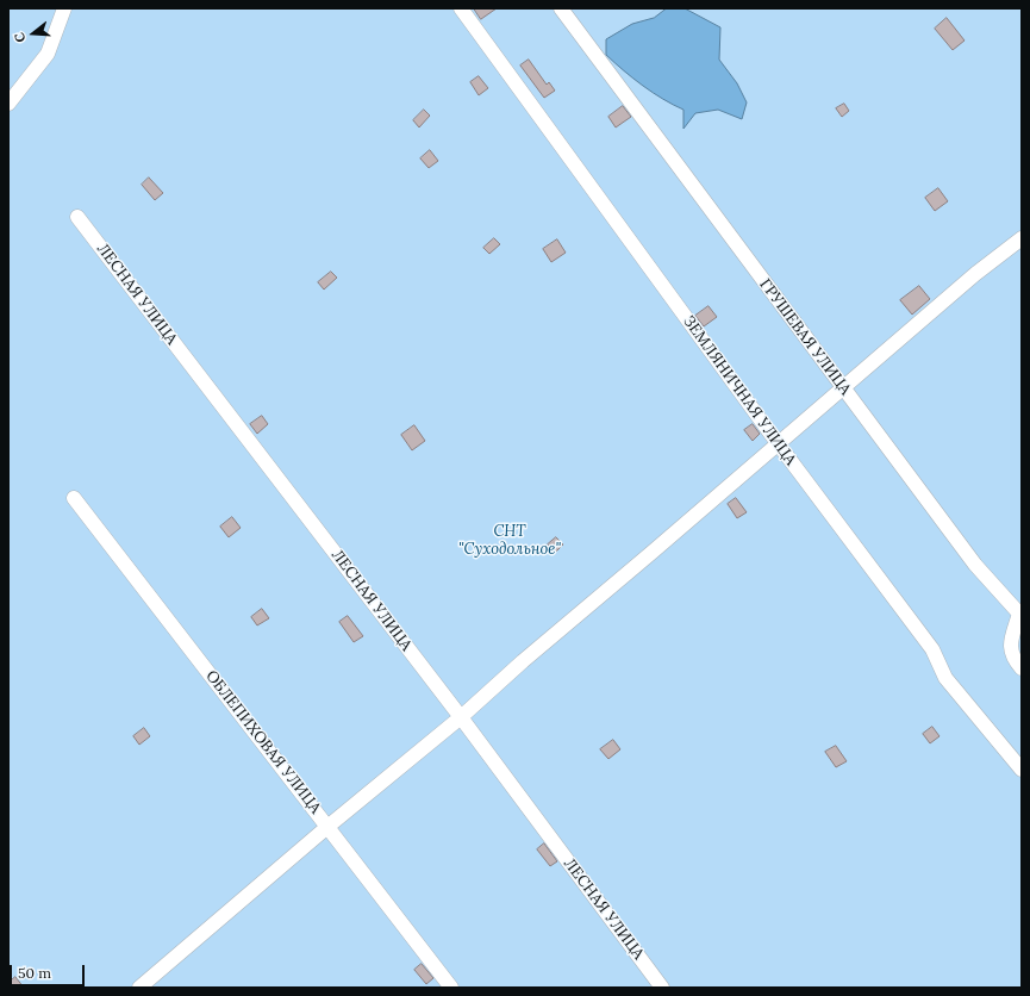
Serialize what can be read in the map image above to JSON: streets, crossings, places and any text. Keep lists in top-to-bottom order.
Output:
{
  "streets": {
    "street": [
      "ЛЕСНАЯ УЛИЦА",
      "ГРУШЕВАЯ УЛИЦА",
      "ЗЕМЛЯНИЧНАЯ УЛИЦА",
      "ОБЛЕПИХОВАЯ УЛИЦА"
    ]
  },
  "parks": ["СНТ \"Суходольное\""],
  "scale_bar": "50 m",
  "north": "left"
}
